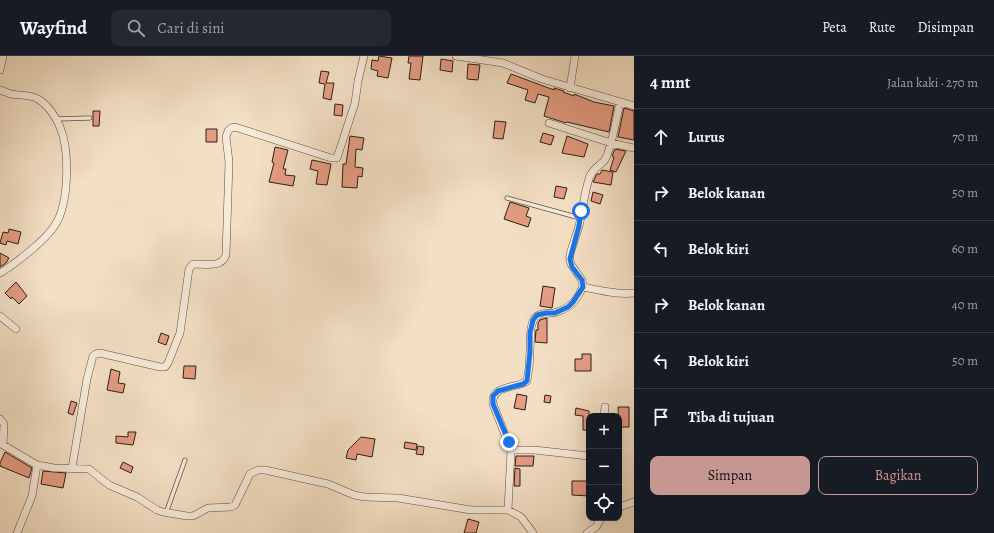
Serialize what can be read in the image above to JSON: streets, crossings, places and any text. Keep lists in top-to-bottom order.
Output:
{
  "page": {
    "header": "Wayfind",
    "search": "Cari di sini",
    "nav": ["Peta", "Rute", "Disimpan"],
    "heading": ["4 mnt", "Jalan kaki · 270 m"],
    "list": [
      ["Lurus", "70 m"],
      ["Belok kanan", "50 m"],
      ["Belok kiri", "60 m"],
      ["Belok kanan", "40 m"],
      ["Belok kiri", "50 m"],
      "Tiba di tujuan"
    ],
    "map_buttons": ["+", "−"],
    "buttons": ["Simpan", "Bagikan"]
  }
}
